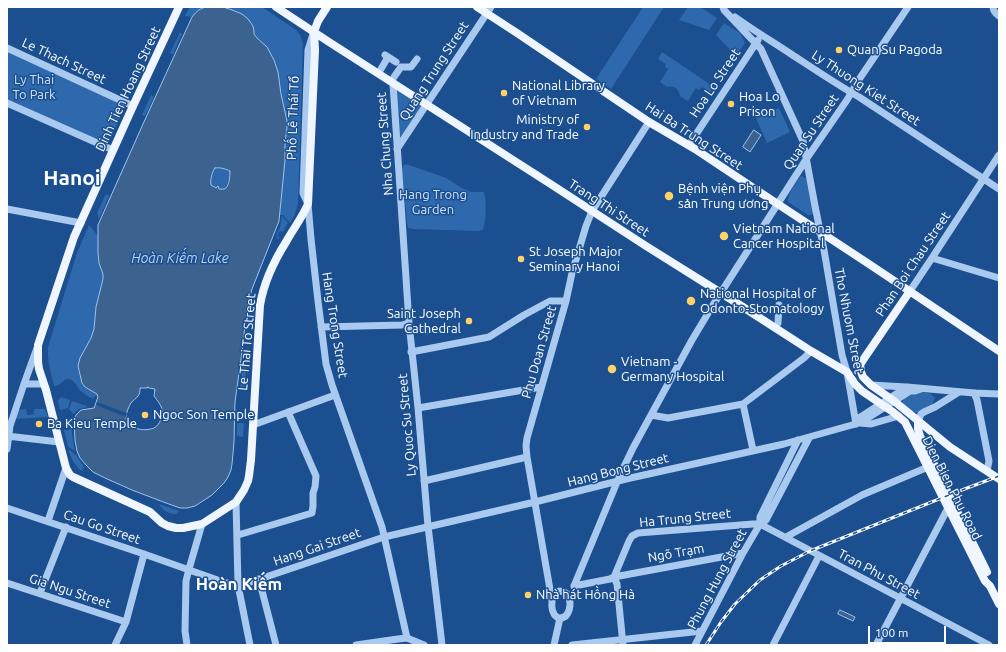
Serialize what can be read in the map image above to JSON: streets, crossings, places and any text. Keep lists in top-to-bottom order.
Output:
{
  "streets": {
    "main road": [
      "Dinh Tien Hoang Street",
      "Hai Ba Trung Street",
      "Trang Thi Street",
      "Phan Boi Chau Street",
      "Le Thai To Street",
      "Dien Bien Phu Road"
    ],
    "street": [
      "Le Thach Street",
      "Quang Trung Street",
      "Hoa Lo Street",
      "Ly Thuong Kiet Street",
      "Quan Su Street",
      "Nha Chung Street",
      "Tho Nhuom Street",
      "Hang Trong Street",
      "Phu Doan Street",
      "Ly Quoc Su Street",
      "Hang Bong Street",
      "Ha Trung Street",
      "Cau Go Street",
      "Hang Gai Street",
      "Ngõ Trạm",
      "Tran Phu Street",
      "Phung Hung Street",
      "Gia Ngu Street"
    ]
  },
  "crossings": [
    ["Le Thach Street", "Dinh Tien Hoang Street"],
    ["Quang Trung Street", "Hai Ba Trung Street"],
    ["Quang Trung Street", "Nha Chung Street"],
    ["Quang Trung Street", "Trang Thi Street"],
    ["Hoa Lo Street", "Ly Thuong Kiet Street"],
    ["Hoa Lo Street", "Hai Ba Trung Street"],
    ["Hoa Lo Street", "Tho Nhuom Street"],
    ["Ly Thuong Kiet Street", "Quan Su Street"],
    ["Ly Thuong Kiet Street", "Phan Boi Chau Street"],
    ["Ly Thuong Kiet Street", "Tho Nhuom Street"],
    ["Quan Su Street", "Hai Ba Trung Street"],
    ["Quan Su Street", "Trang Thi Street"],
    ["Quan Su Street", "Tho Nhuom Street"],
    ["Quan Su Street", "Hang Bong Street"],
    ["Quan Su Street", "Ngõ Trạm"],
    ["Hai Ba Trung Street", "Phan Boi Chau Street"],
    ["Hai Ba Trung Street", "Tho Nhuom Street"],
    ["Hai Ba Trung Street", "Phu Doan Street"],
    ["Nha Chung Street", "Trang Thi Street"],
    ["Nha Chung Street", "Ly Quoc Su Street"],
    ["Trang Thi Street", "Tho Nhuom Street"],
    ["Trang Thi Street", "Le Thai To Street"],
    ["Trang Thi Street", "Phu Doan Street"],
    ["Trang Thi Street", "Hang Bong Street"],
    ["Trang Thi Street", "Dien Bien Phu Road"],
    ["Tho Nhuom Street", "Hang Bong Street"],
    ["Hang Trong Street", "Le Thai To Street"],
    ["Hang Trong Street", "Hang Bong Street"],
    ["Hang Trong Street", "Hang Gai Street"],
    ["Phu Doan Street", "Hang Bong Street"],
    ["Ly Quoc Su Street", "Hang Bong Street"],
    ["Hang Bong Street", "Dien Bien Phu Road"],
    ["Hang Bong Street", "Hang Gai Street"],
    ["Hang Bong Street", "Phung Hung Street"],
    ["Ha Trung Street", "Ngõ Trạm"],
    ["Ha Trung Street", "Tran Phu Street"],
    ["Ha Trung Street", "Phung Hung Street"],
    ["Cau Go Street", "Hang Gai Street"],
    ["Ngõ Trạm", "Phung Hung Street"],
    ["Tran Phu Street", "Phung Hung Street"]
  ],
  "districts": ["Hanoi", "Hoàn Kiếm"],
  "water": ["Hoàn Kiếm Lake"],
  "parks": ["Ly Thai To Park", "Hang Trong Garden"],
  "places": [
    "Quan Su Pagoda",
    "National Library of Vietnam",
    "Hoa Lo Prison",
    "Ministry of Industry and Trade",
    "Bệnh viện Phụ sản Trung ương",
    "Vietnam National Cancer Hospital",
    "St Joseph Major Seminary Hanoi",
    "National Hospital of Odonto-Stomatology",
    "Saint Joseph Cathedral",
    "Vietnam - Germany Hospital",
    "Ngoc Son Temple",
    "Ba Kieu Temple",
    "Nhà hát Hồng Hà"
  ],
  "scale_bar": "100 m"
}
